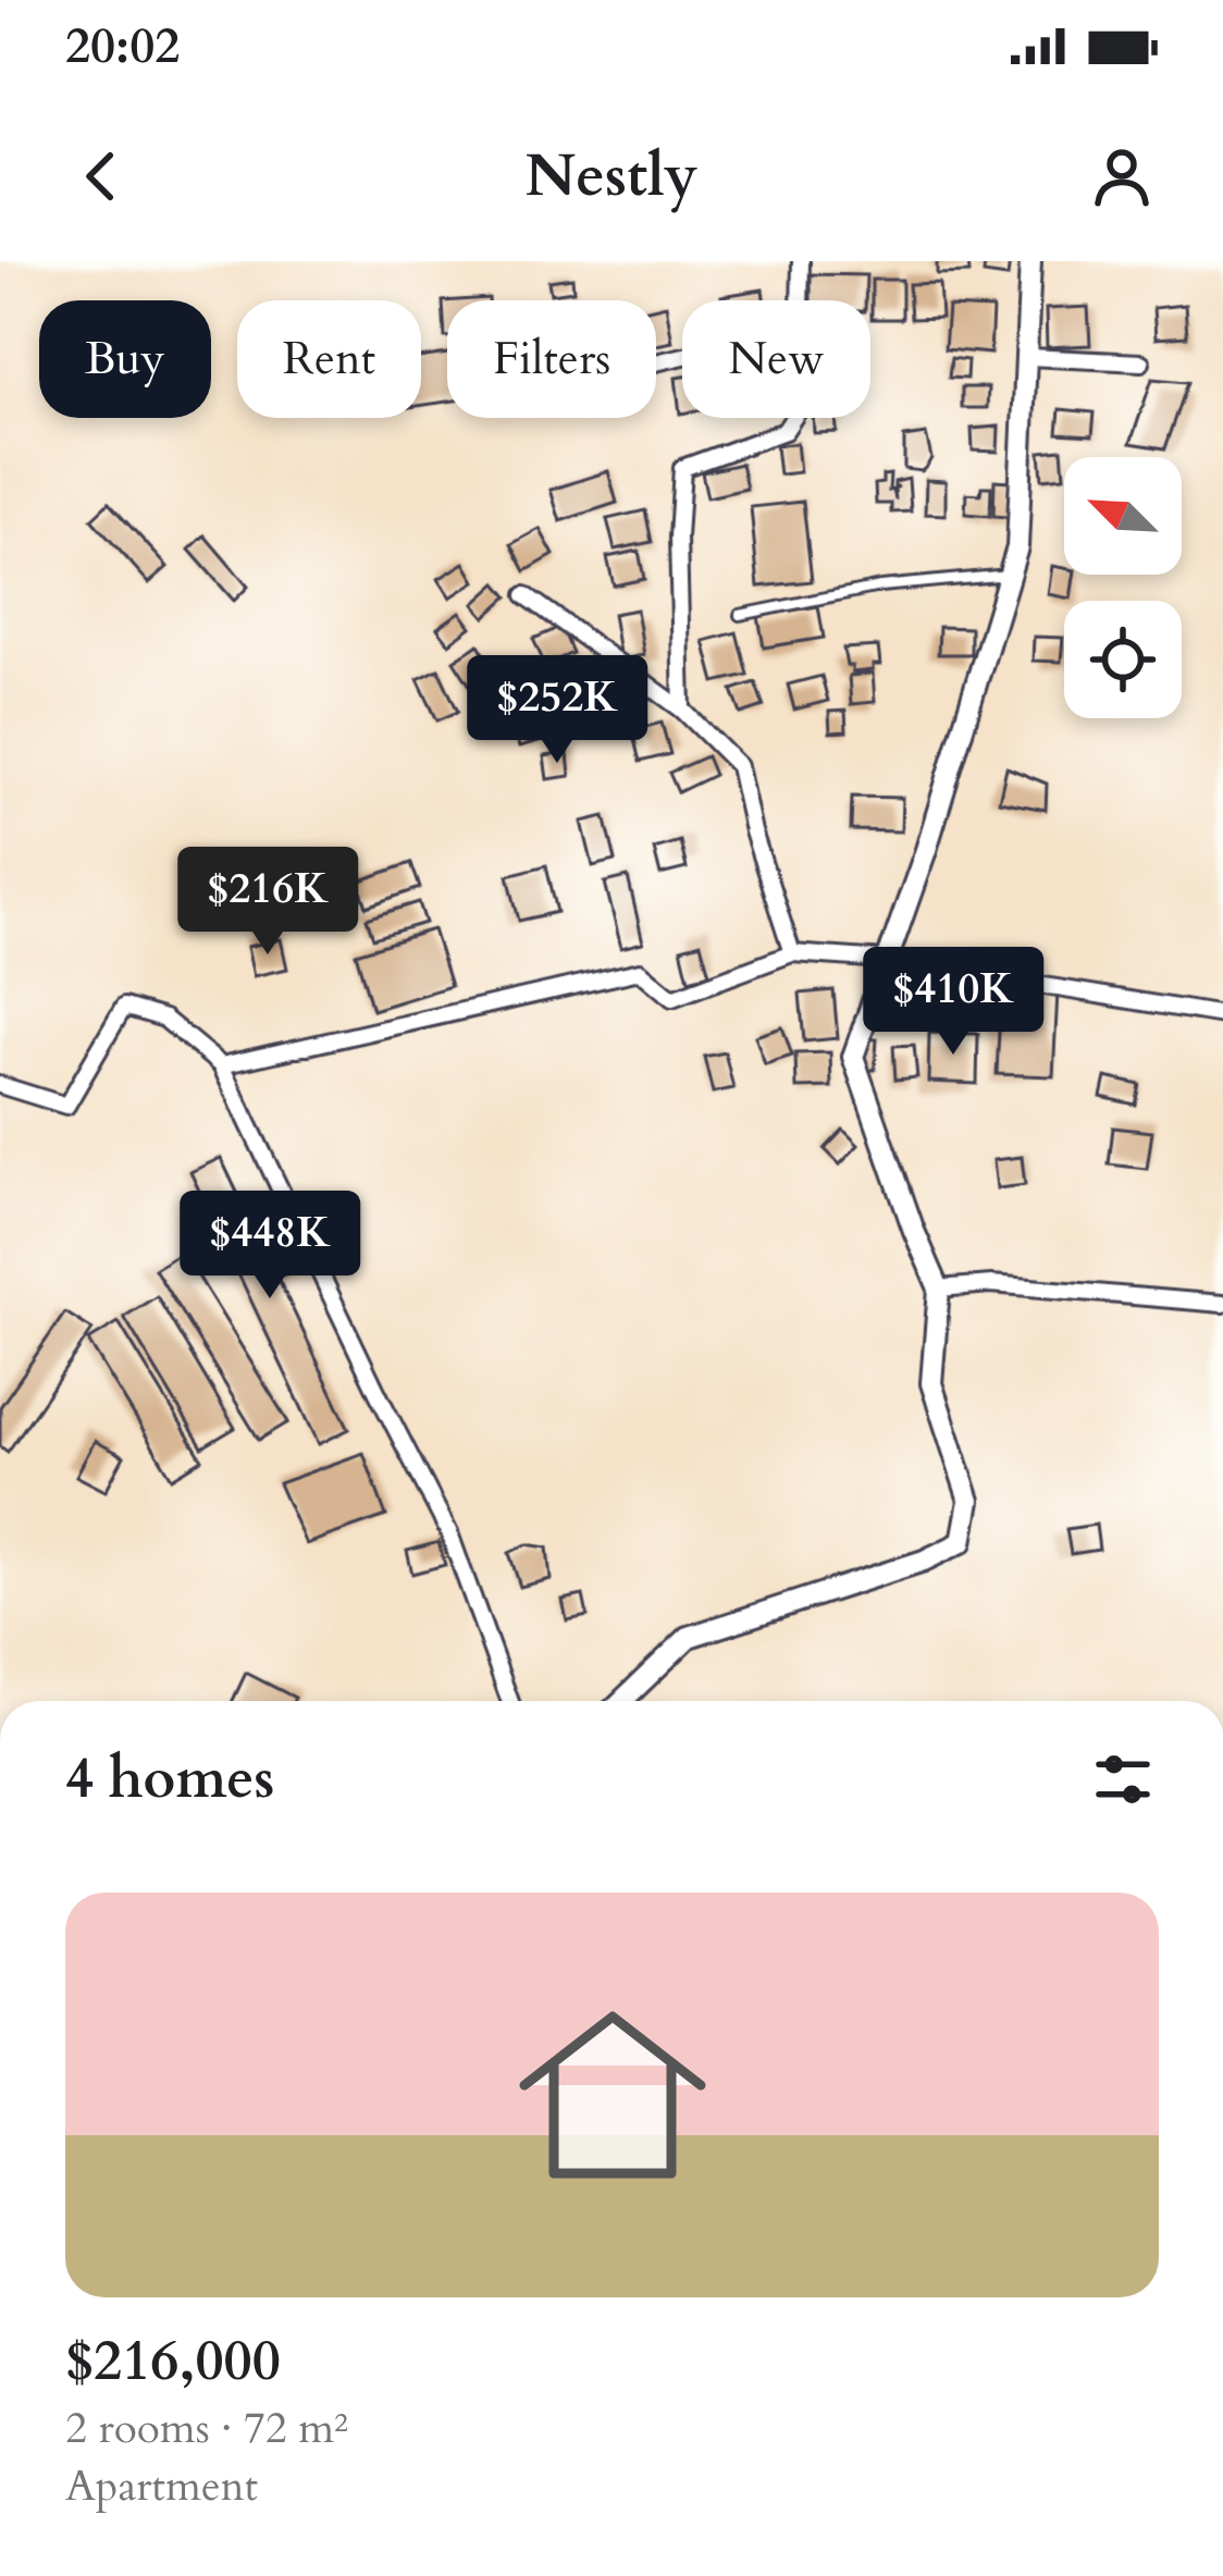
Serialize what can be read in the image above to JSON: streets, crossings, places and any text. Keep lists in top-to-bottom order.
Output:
{
  "north": "top left",
  "page": {
    "status": "20:02",
    "header": "Nestly",
    "chip": [
      "Buy",
      "Rent",
      "Filters",
      "New"
    ],
    "price": [
      "$252K",
      "$216K",
      "$410K",
      "$448K"
    ],
    "heading": "4 homes",
    "list": [
      {
        "name": "$216,000",
        "note": "2 rooms · 72 m² · Apartment"
      }
    ]
  }
}
